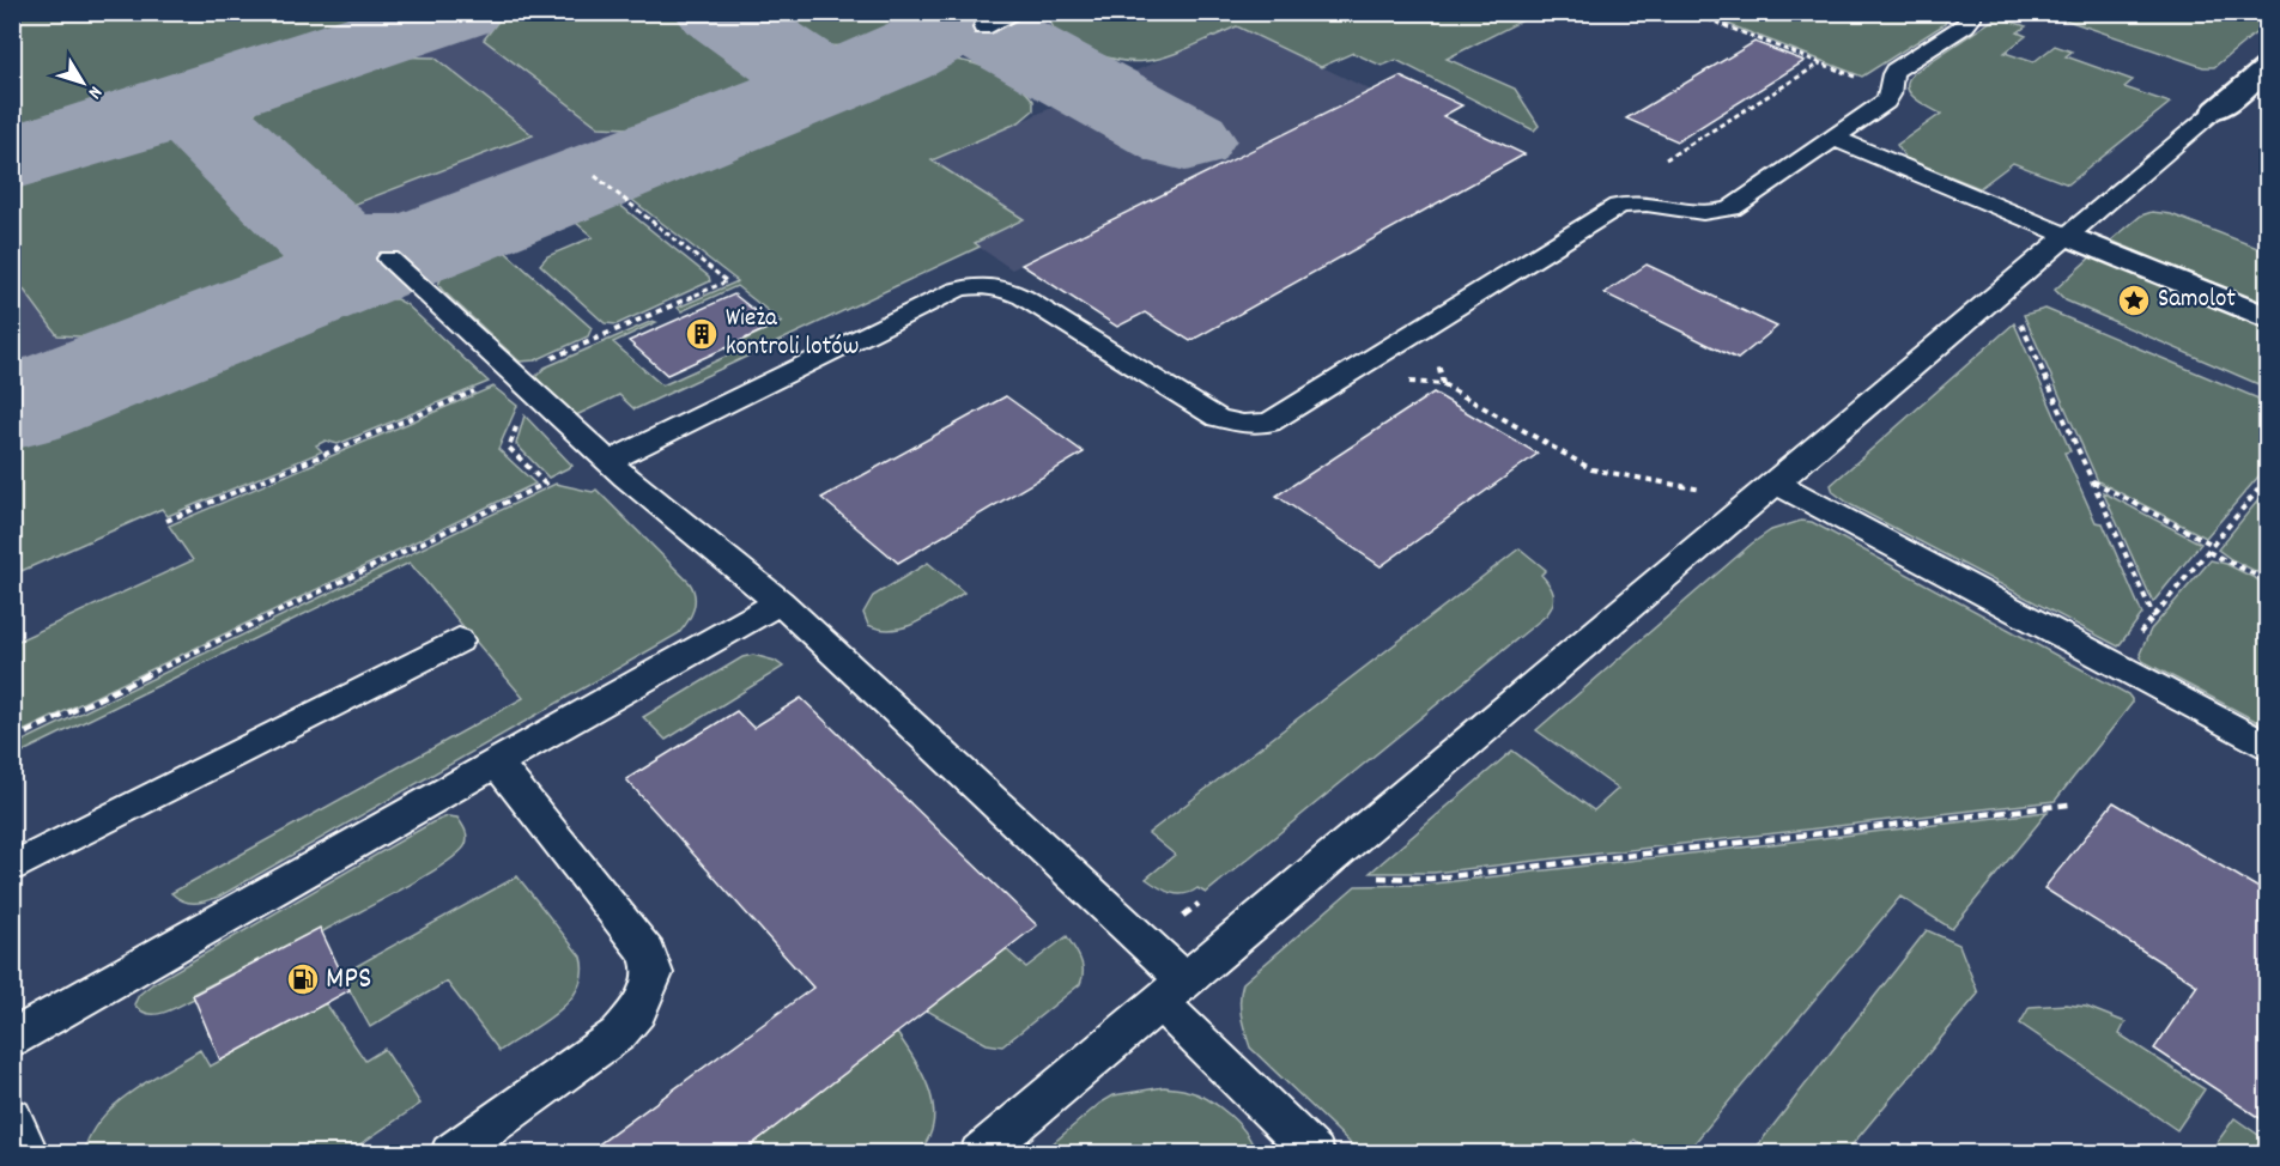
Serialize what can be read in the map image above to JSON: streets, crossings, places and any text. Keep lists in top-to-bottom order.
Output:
{
  "places": {
    "place": ["Samolot"],
    "building": ["Wieża kontroli lotów"],
    "fuel station": ["MPS"]
  },
  "north": "bottom right"
}
